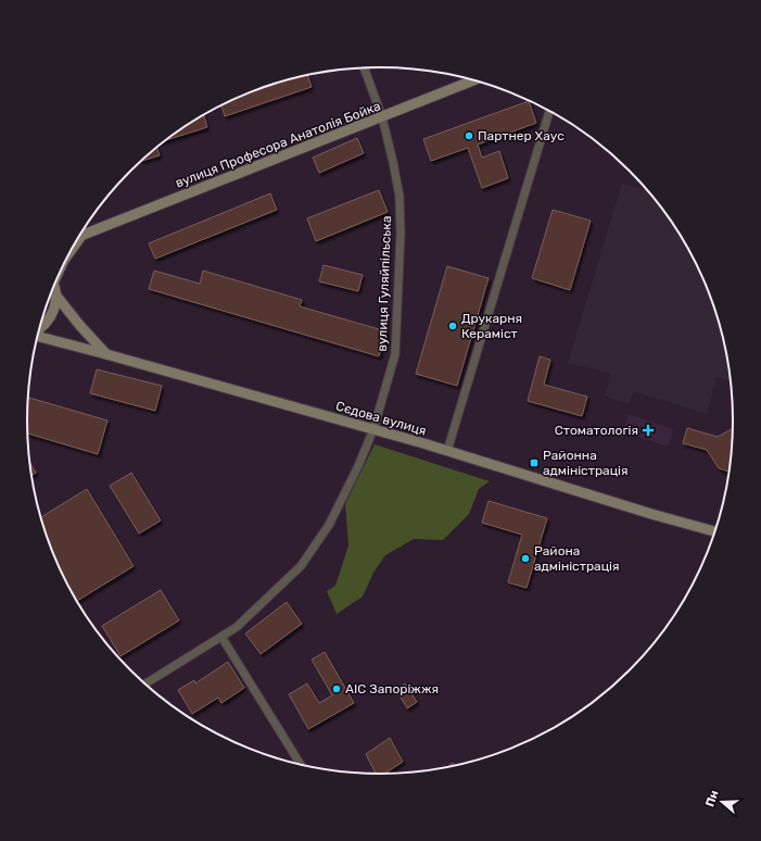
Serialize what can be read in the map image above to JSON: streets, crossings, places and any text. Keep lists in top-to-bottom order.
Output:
{
  "streets": {
    "street": ["вулиця Професора Анатолія Бойка", "вулиця Гуляйпільська", "Сєдова вулиця"]
  },
  "crossings": [
    ["вулиця Професора Анатолія Бойка", "вулиця Гуляйпільська"],
    ["вулиця Гуляйпільська", "Сєдова вулиця"]
  ],
  "places": {
    "other": [
      "Партнер Хаус",
      "Друкарня Кераміст",
      "Района адміністрація",
      "АІС Запоріжжя"
    ],
    "health": ["Стоматологія"],
    "transit": ["Районна адміністрація"]
  },
  "north": "left"
}
